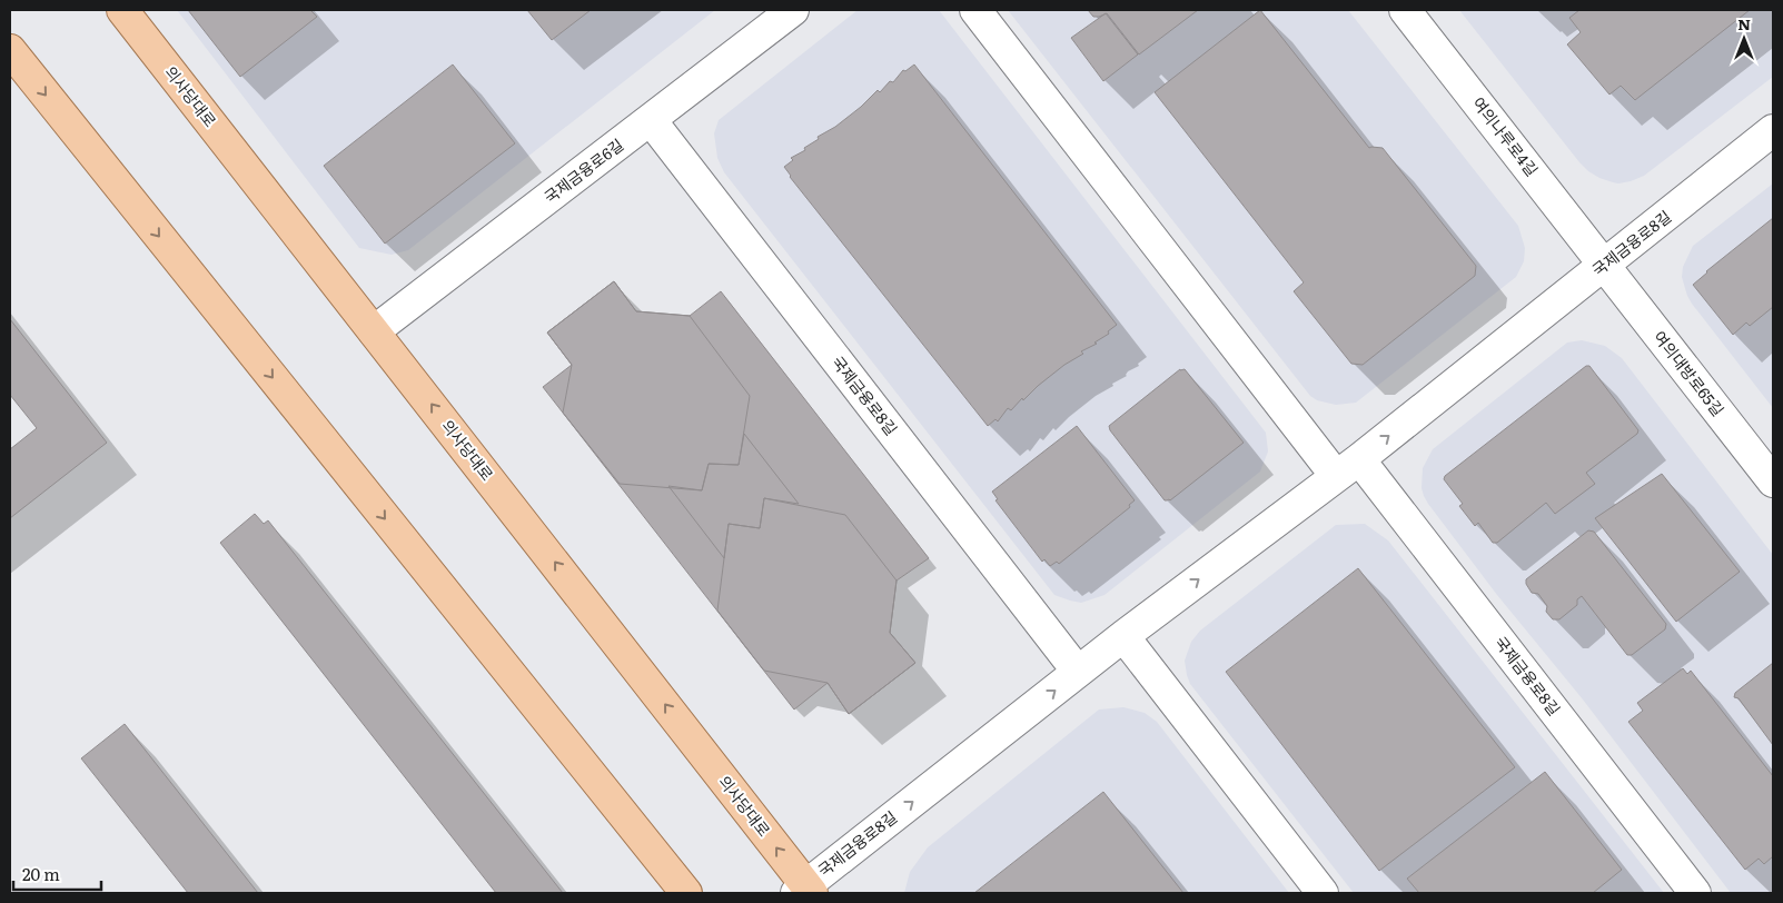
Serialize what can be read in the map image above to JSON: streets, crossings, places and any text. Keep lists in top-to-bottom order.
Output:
{
  "streets": {
    "main road": ["의사당대로"],
    "street": [
      "여의나루로4길",
      "국제금융로6길",
      "국제금융로8길",
      "여의대방로65길"
    ]
  },
  "crossings": [
    ["의사당대로", "국제금융로6길"],
    ["의사당대로", "국제금융로8길"],
    ["여의나루로4길", "국제금융로8길"],
    ["여의나루로4길", "여의대방로65길"],
    ["국제금융로6길", "국제금융로8길"],
    ["국제금융로8길", "여의대방로65길"]
  ],
  "scale_bar": "20 m",
  "north": "top"
}
